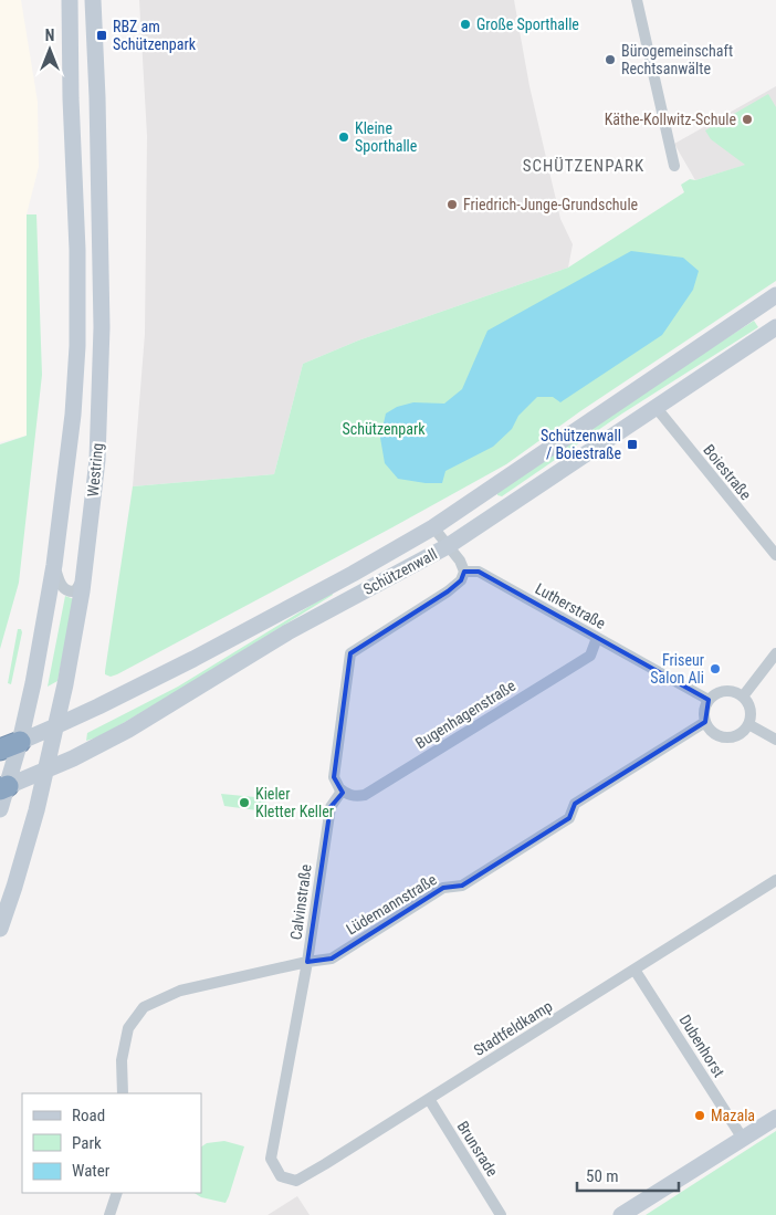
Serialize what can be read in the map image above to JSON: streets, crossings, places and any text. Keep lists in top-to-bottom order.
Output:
{
  "streets": {
    "main road": ["Westring", "Schützenwall"],
    "street": [
      "Boiestraße",
      "Lutherstraße",
      "Bugenhagenstraße",
      "Calvinstraße",
      "Lüdemannstraße",
      "Stadtfeldkamp",
      "Dubenhorst",
      "Brunsrade"
    ]
  },
  "crossings": [
    ["Westring", "Schützenwall"],
    ["Boiestraße", "Schützenwall"],
    ["Lutherstraße", "Bugenhagenstraße"],
    ["Lutherstraße", "Calvinstraße"],
    ["Lutherstraße", "Lüdemannstraße"],
    ["Bugenhagenstraße", "Calvinstraße"],
    ["Calvinstraße", "Lüdemannstraße"],
    ["Calvinstraße", "Stadtfeldkamp"],
    ["Stadtfeldkamp", "Dubenhorst"],
    ["Stadtfeldkamp", "Brunsrade"]
  ],
  "districts": ["SCHÜTZENPARK"],
  "parks": ["Schützenpark"],
  "places": {
    "other": [
      "Große Sporthalle",
      "Bürogemeinschaft Rechtsanwälte",
      "Käthe-Kollwitz-Schule",
      "Kleine Sporthalle",
      "Friedrich-Junge-Grundschule",
      "Friseur Salon Ali",
      "Kieler Kletter Keller",
      "Mazala"
    ],
    "transit": ["RBZ am Schützenpark", "Schützenwall / Boiestraße"]
  },
  "legend": ["Road", "Park", "Water"],
  "scale_bar": "50 m",
  "north": "top"
}
